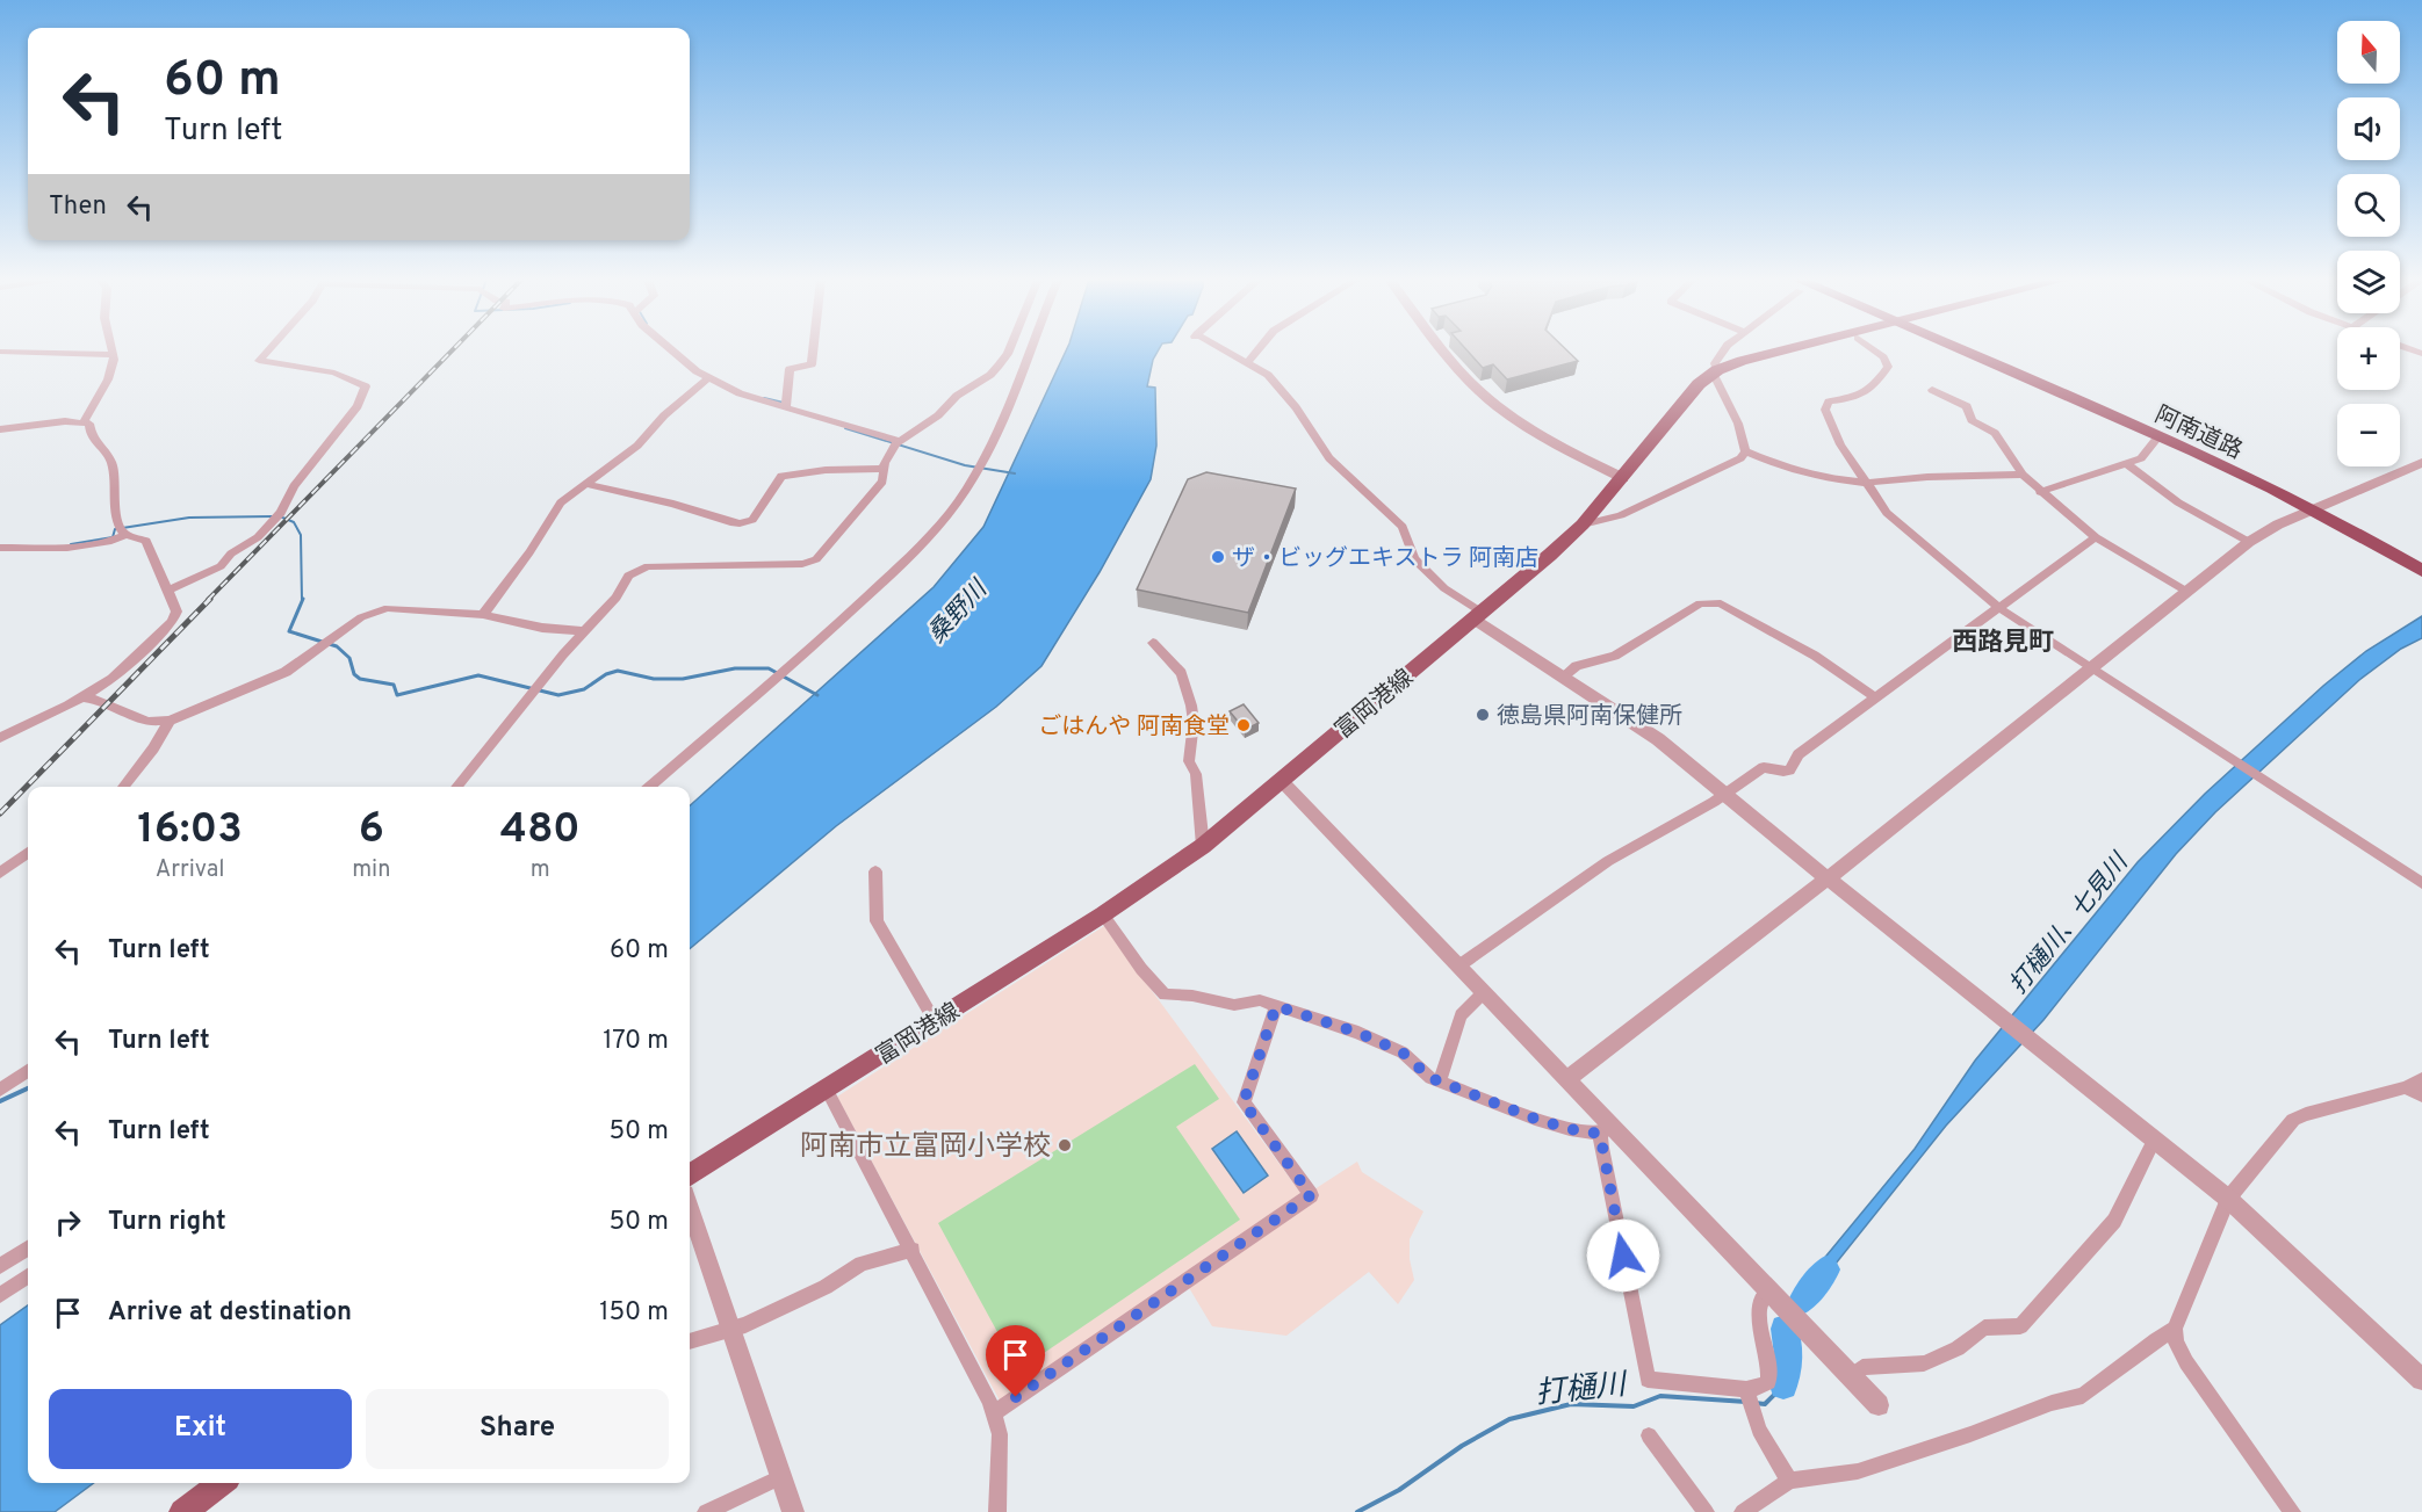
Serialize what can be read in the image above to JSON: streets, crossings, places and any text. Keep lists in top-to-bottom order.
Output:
{
  "streets": {
    "highway": ["阿南道路"],
    "main road": ["富岡港線"]
  },
  "districts": ["西路見町"],
  "water": ["桑野川", "打樋川、七見川", "打樋川"],
  "places": [
    "ザ・ビッグエキストラ 阿南店",
    "徳島県阿南保健所",
    "ごはんや 阿南食堂",
    "阿南市立富岡小学校"
  ],
  "north": "top",
  "page": {
    "map_buttons": ["+", "−"],
    "turn": ["60 m", "Turn left"],
    "then": "Then",
    "eta": [
      "16:03",
      "Arrival",
      "6",
      "min",
      "480",
      "m"
    ],
    "list": [
      {
        "name": "Turn left",
        "value": "60 m"
      },
      {
        "name": "Turn left",
        "value": "170 m"
      },
      {
        "name": "Turn left",
        "value": "50 m"
      },
      {
        "name": "Turn right",
        "value": "50 m"
      },
      {
        "name": "Arrive at destination",
        "value": "150 m"
      }
    ],
    "buttons": ["Exit", "Share"]
  }
}
